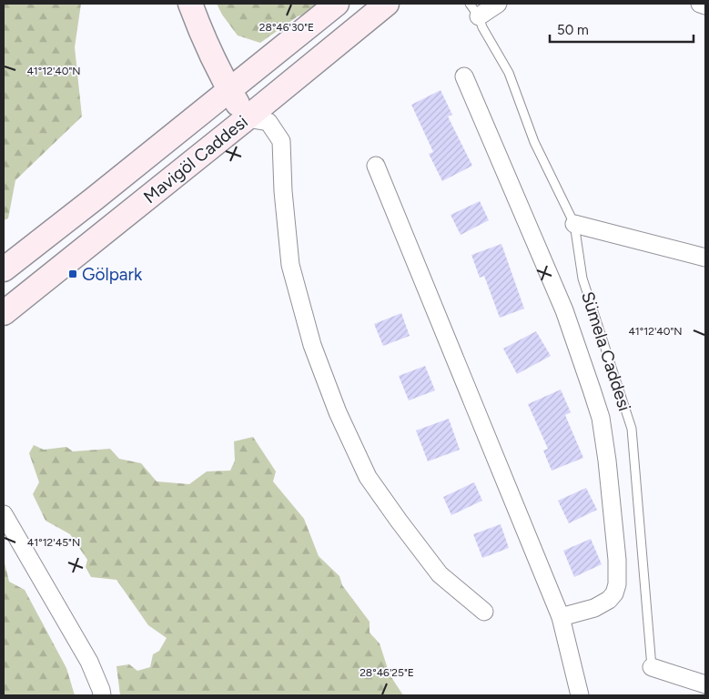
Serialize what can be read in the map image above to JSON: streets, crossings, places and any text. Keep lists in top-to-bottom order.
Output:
{
  "streets": {
    "main road": ["Mavigöl Caddesi"],
    "street": ["Sümela Caddesi"]
  },
  "places": {
    "transit": ["Gölpark"]
  },
  "scale_bar": "50 m",
  "coordinates": [
    "28°46'30\"E",
    "41°12'40\"N",
    "41°12'45\"N",
    "28°46'25\"E"
  ]
}
